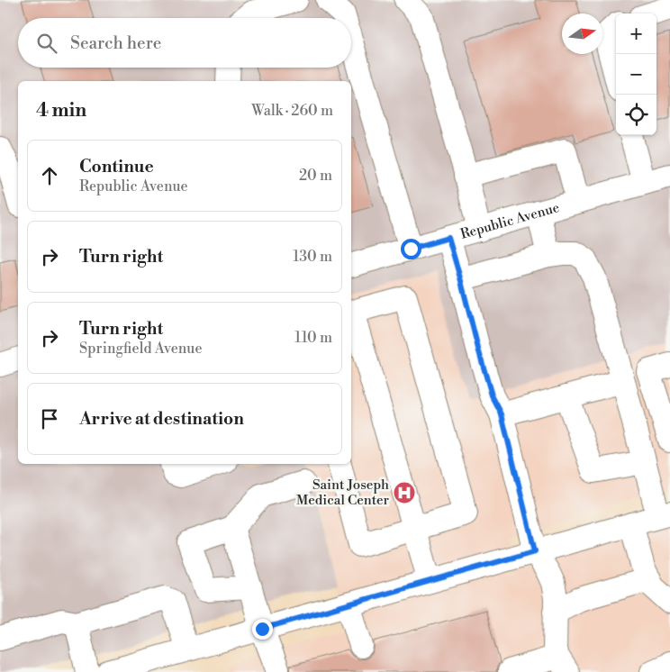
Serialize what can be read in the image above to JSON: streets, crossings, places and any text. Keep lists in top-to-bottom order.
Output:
{
  "streets": {
    "street": ["Republic Avenue"]
  },
  "places": {
    "hospital": ["Saint Joseph Medical Center"]
  },
  "north": "right",
  "page": {
    "map_buttons": ["+", "−"],
    "search": "Search here",
    "heading": ["4 min", "Walk · 260 m"],
    "list": [
      ["Continue", "Republic Avenue", "20 m"],
      ["Turn right", "130 m"],
      ["Turn right", "Springfield Avenue", "110 m"],
      "Arrive at destination"
    ]
  }
}
